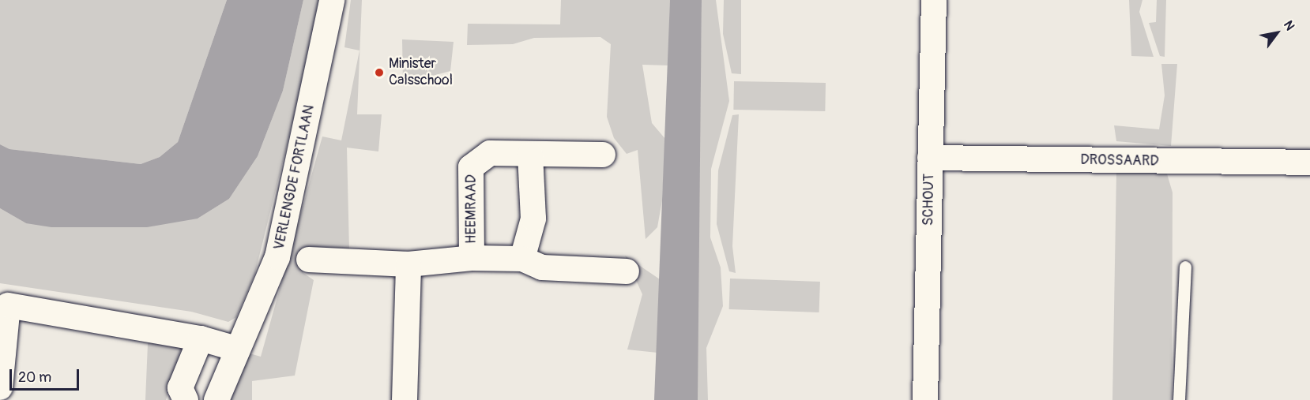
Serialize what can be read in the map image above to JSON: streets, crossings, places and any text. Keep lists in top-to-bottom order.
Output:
{
  "streets": {
    "street": [
      "DROSSAARD",
      "VERLENGDE FORTLAAN",
      "SCHOUT",
      "HEEMRAAD"
    ]
  },
  "crossings": [
    ["DROSSAARD", "SCHOUT"]
  ],
  "places": ["Minister Calsschool"],
  "scale_bar": "20 m",
  "north": "top right"
}
